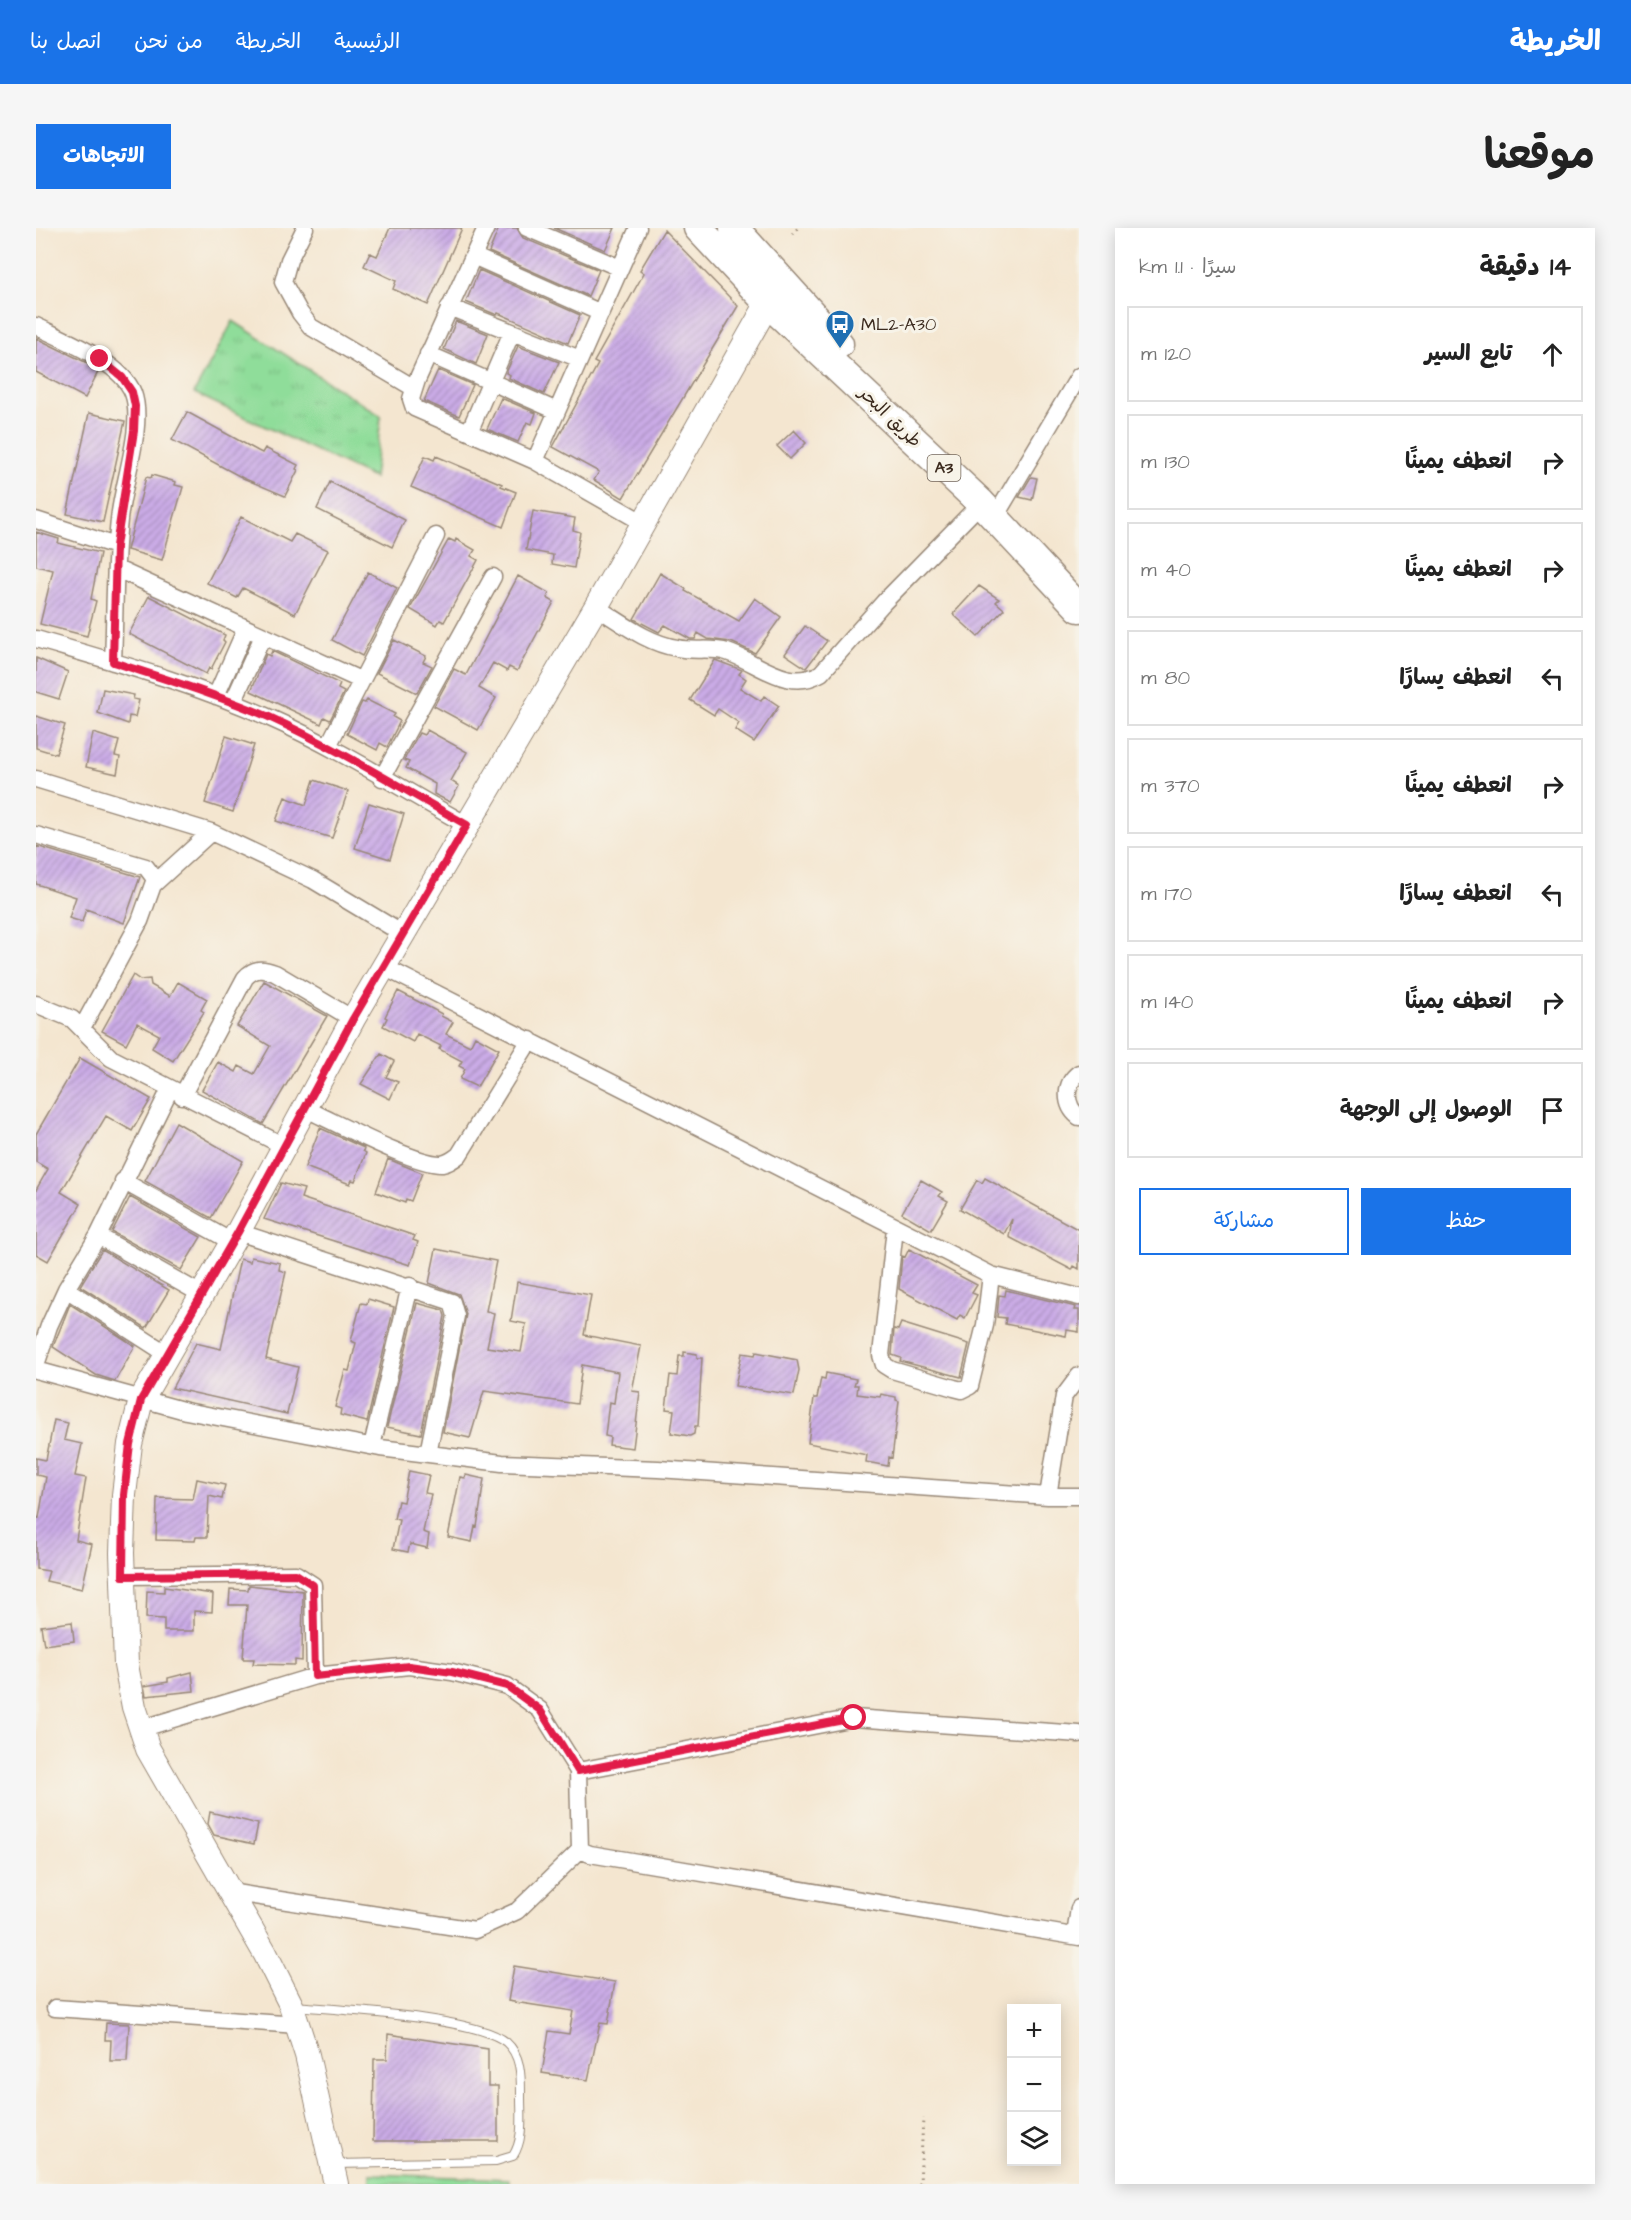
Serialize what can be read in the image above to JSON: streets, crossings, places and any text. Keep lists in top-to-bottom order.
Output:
{
  "streets": {
    "highway": ["طريق البحر", "A3"]
  },
  "places": {
    "bus stop": ["ML2-A30"]
  },
  "page": {
    "header": "الخريطة",
    "nav": [
      "الرئيسية",
      "الخريطة",
      "من نحن",
      "اتصل بنا"
    ],
    "title": "موقعنا",
    "buttons": [
      "الاتجاهات",
      ["حفظ", "مشاركة"]
    ],
    "heading": ["14 دقيقة", "سيرًا · 1.1 km"],
    "list": [
      ["تابع السير", "120 m"],
      ["انعطف يمينًا", "130 m"],
      ["انعطف يمينًا", "40 m"],
      ["انعطف يسارًا", "80 m"],
      ["انعطف يمينًا", "370 m"],
      ["انعطف يسارًا", "170 m"],
      ["انعطف يمينًا", "140 m"],
      "الوصول إلى الوجهة"
    ],
    "map_buttons": ["+", "−"]
  }
}
